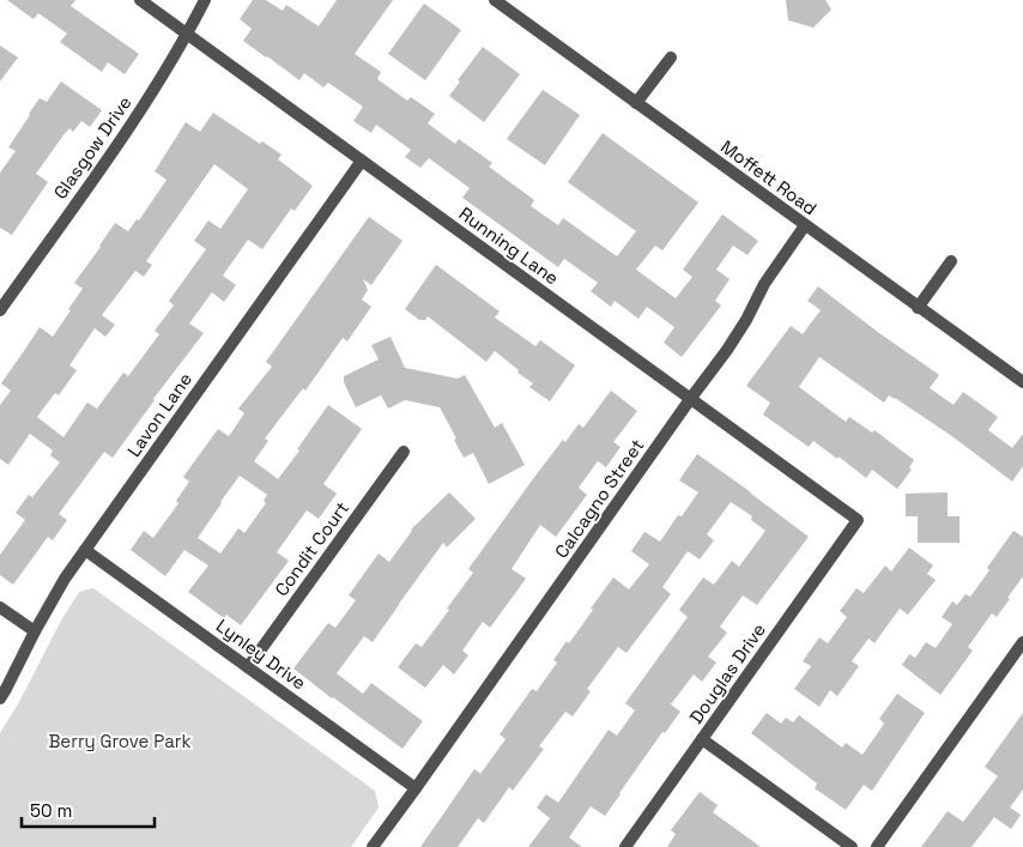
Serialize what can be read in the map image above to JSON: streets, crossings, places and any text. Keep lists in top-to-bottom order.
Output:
{
  "streets": {
    "street": [
      "Glasgow Drive",
      "Moffett Road",
      "Running Lane",
      "Lavon Lane",
      "Calcagno Street",
      "Condit Court",
      "Lynley Drive",
      "Douglas Drive"
    ]
  },
  "crossings": [
    ["Glasgow Drive", "Running Lane"],
    ["Moffett Road", "Calcagno Street"],
    ["Running Lane", "Lavon Lane"],
    ["Running Lane", "Calcagno Street"],
    ["Running Lane", "Douglas Drive"],
    ["Lavon Lane", "Lynley Drive"],
    ["Calcagno Street", "Lynley Drive"],
    ["Condit Court", "Lynley Drive"]
  ],
  "parks": ["Berry Grove Park"],
  "scale_bar": "50 m"
}
